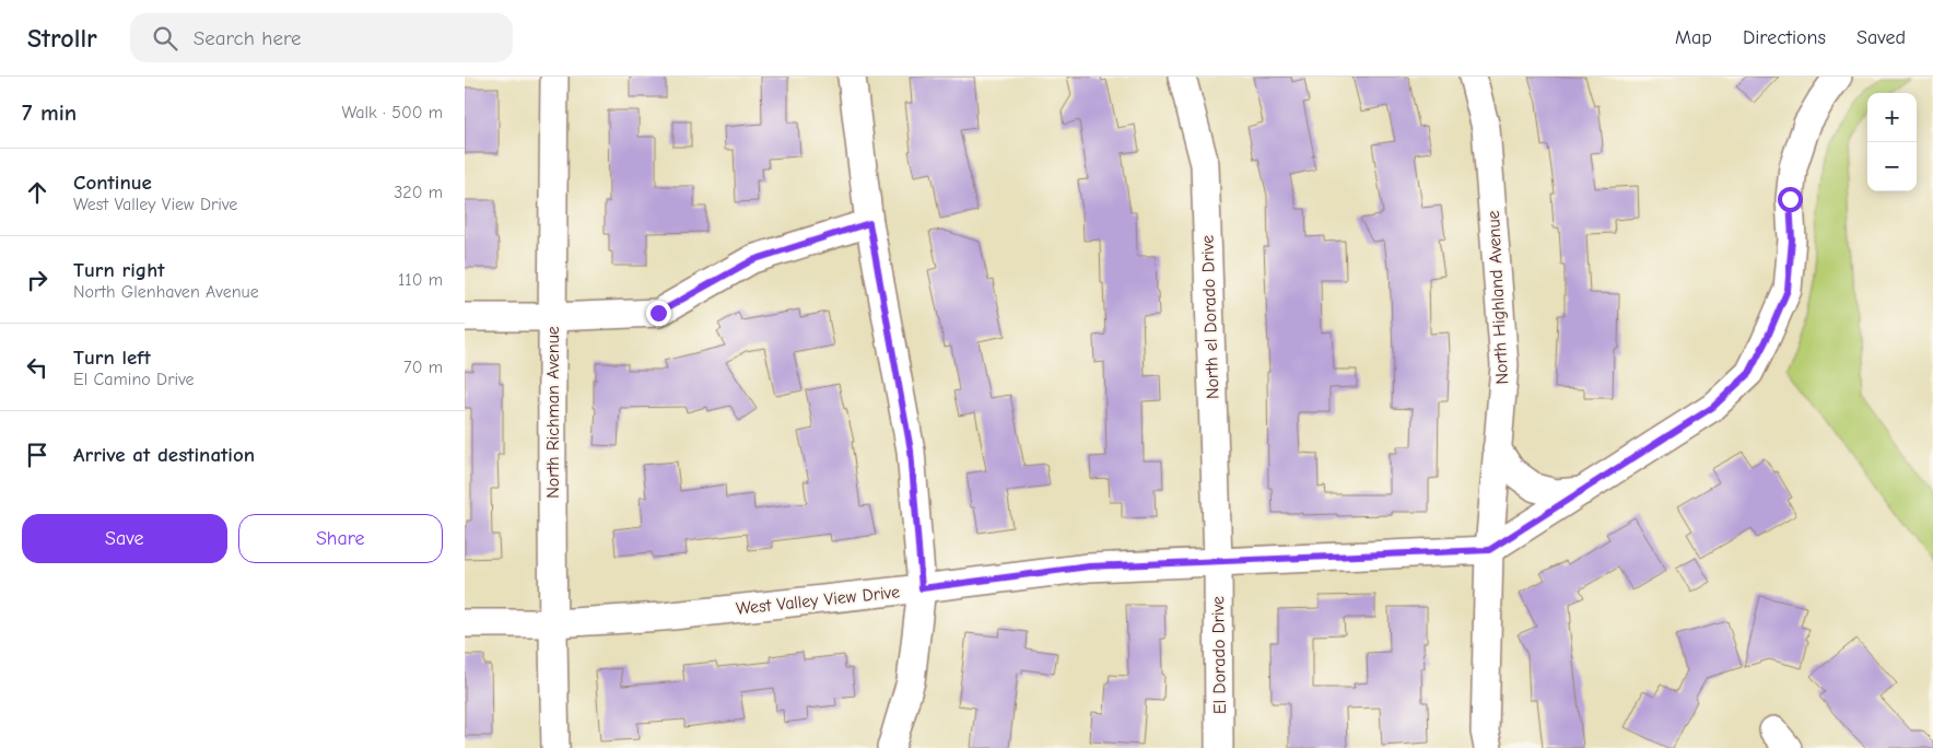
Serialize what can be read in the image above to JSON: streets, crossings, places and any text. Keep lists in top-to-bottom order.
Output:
{
  "streets": {
    "street": [
      "North Highland Avenue",
      "North el Dorado Drive",
      "North Richman Avenue",
      "West Valley View Drive",
      "El Dorado Drive"
    ]
  },
  "crossings": [
    ["North Highland Avenue", "West Valley View Drive"],
    ["North el Dorado Drive", "West Valley View Drive"],
    ["North el Dorado Drive", "El Dorado Drive"],
    ["North Richman Avenue", "West Valley View Drive"],
    ["West Valley View Drive", "El Dorado Drive"]
  ],
  "page": {
    "header": "Strollr",
    "search": "Search here",
    "nav": ["Map", "Directions", "Saved"],
    "heading": ["7 min", "Walk · 500 m"],
    "map_buttons": ["+", "−"],
    "list": [
      ["Continue", "West Valley View Drive", "320 m"],
      ["Turn right", "North Glenhaven Avenue", "110 m"],
      ["Turn left", "El Camino Drive", "70 m"],
      "Arrive at destination"
    ],
    "buttons": ["Save", "Share"]
  }
}
